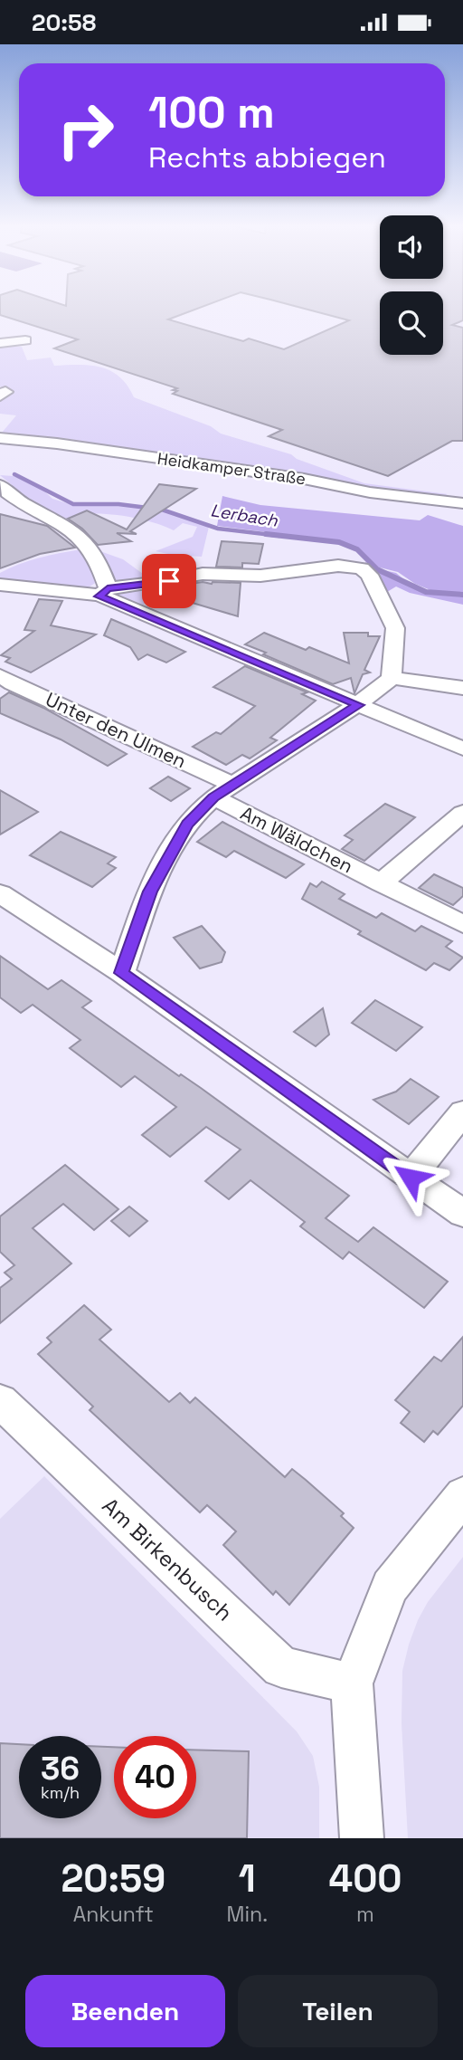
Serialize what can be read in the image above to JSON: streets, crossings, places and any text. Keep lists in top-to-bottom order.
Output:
{
  "streets": {
    "street": [
      "Heidkamper Straße",
      "Unter den Ulmen",
      "Am Wäldchen",
      "Am Birkenbusch"
    ]
  },
  "crossings": [
    ["Unter den Ulmen", "Am Wäldchen"]
  ],
  "water": ["Lerbach"],
  "page": {
    "status": "20:58",
    "turn": ["100 m", "Rechts abbiegen"],
    "speed": "36 km/h",
    "limit": "40",
    "eta": [
      "20:59",
      "Ankunft",
      "1",
      "Min.",
      "400",
      "m"
    ],
    "buttons": ["Beenden", "Teilen"]
  }
}
